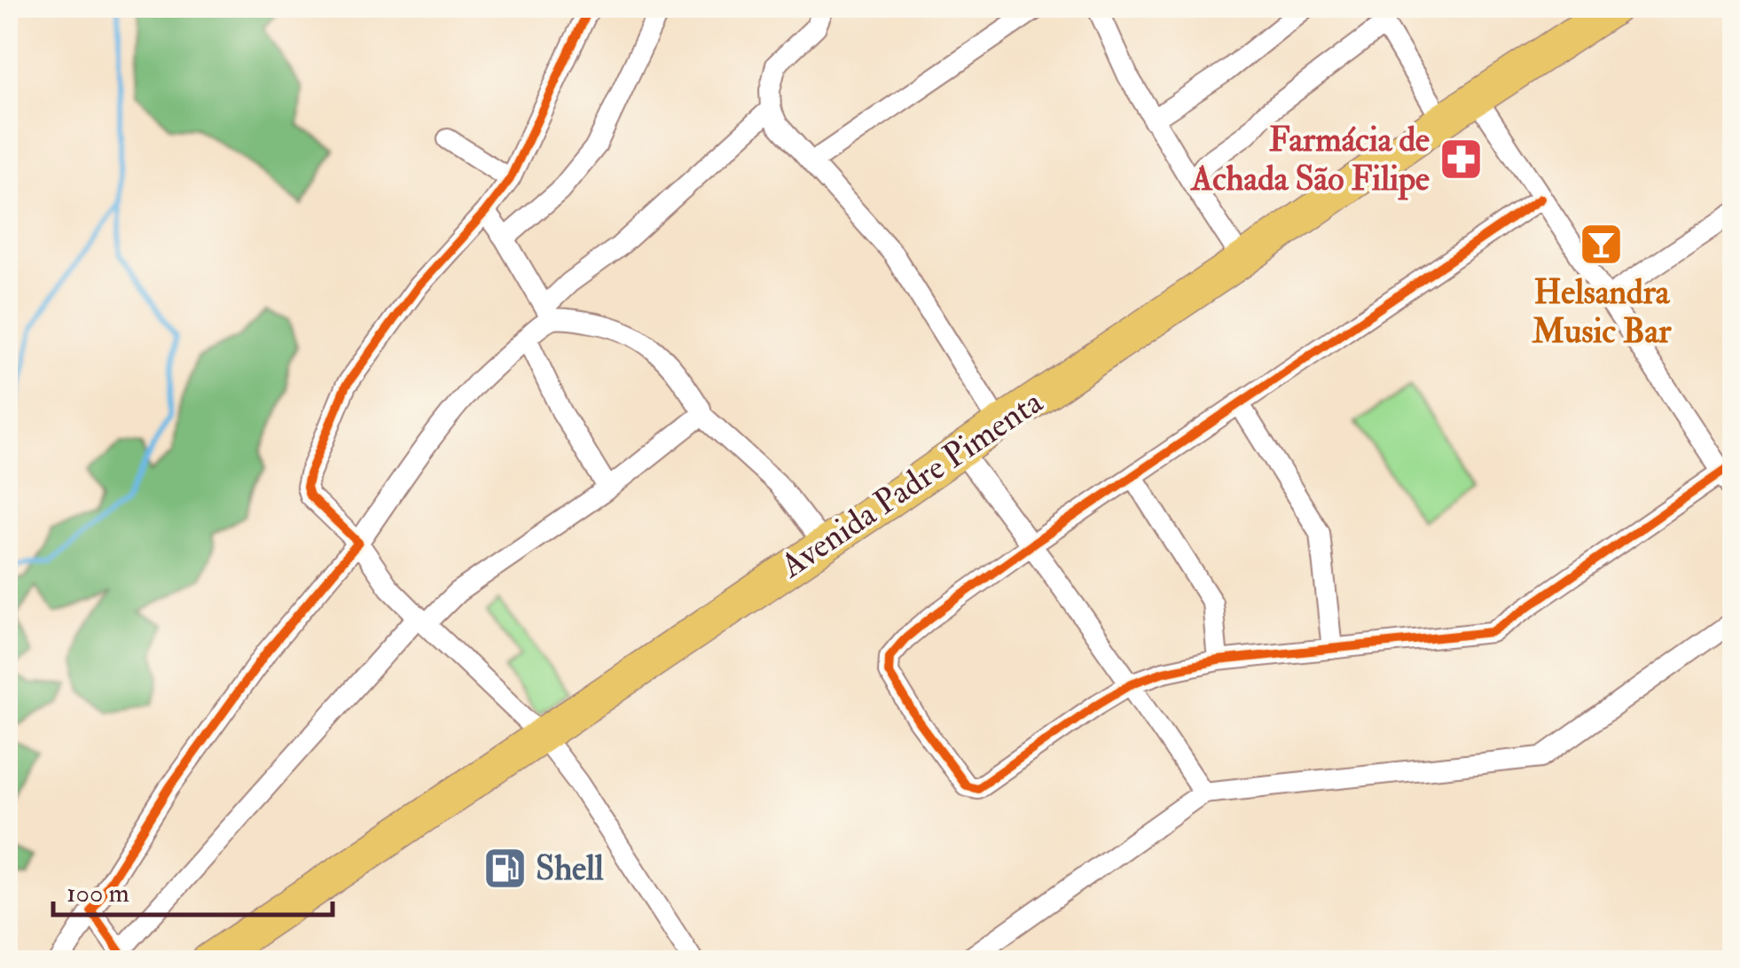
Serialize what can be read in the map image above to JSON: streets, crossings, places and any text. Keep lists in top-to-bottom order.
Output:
{
  "streets": {
    "main road": ["Avenida Padre Pimenta"]
  },
  "places": {
    "pharmacy": ["Farmácia de Achada São Filipe"],
    "bar": ["Helsandra Music Bar"],
    "fuel station": ["Shell"]
  },
  "scale_bar": "100 m"
}
